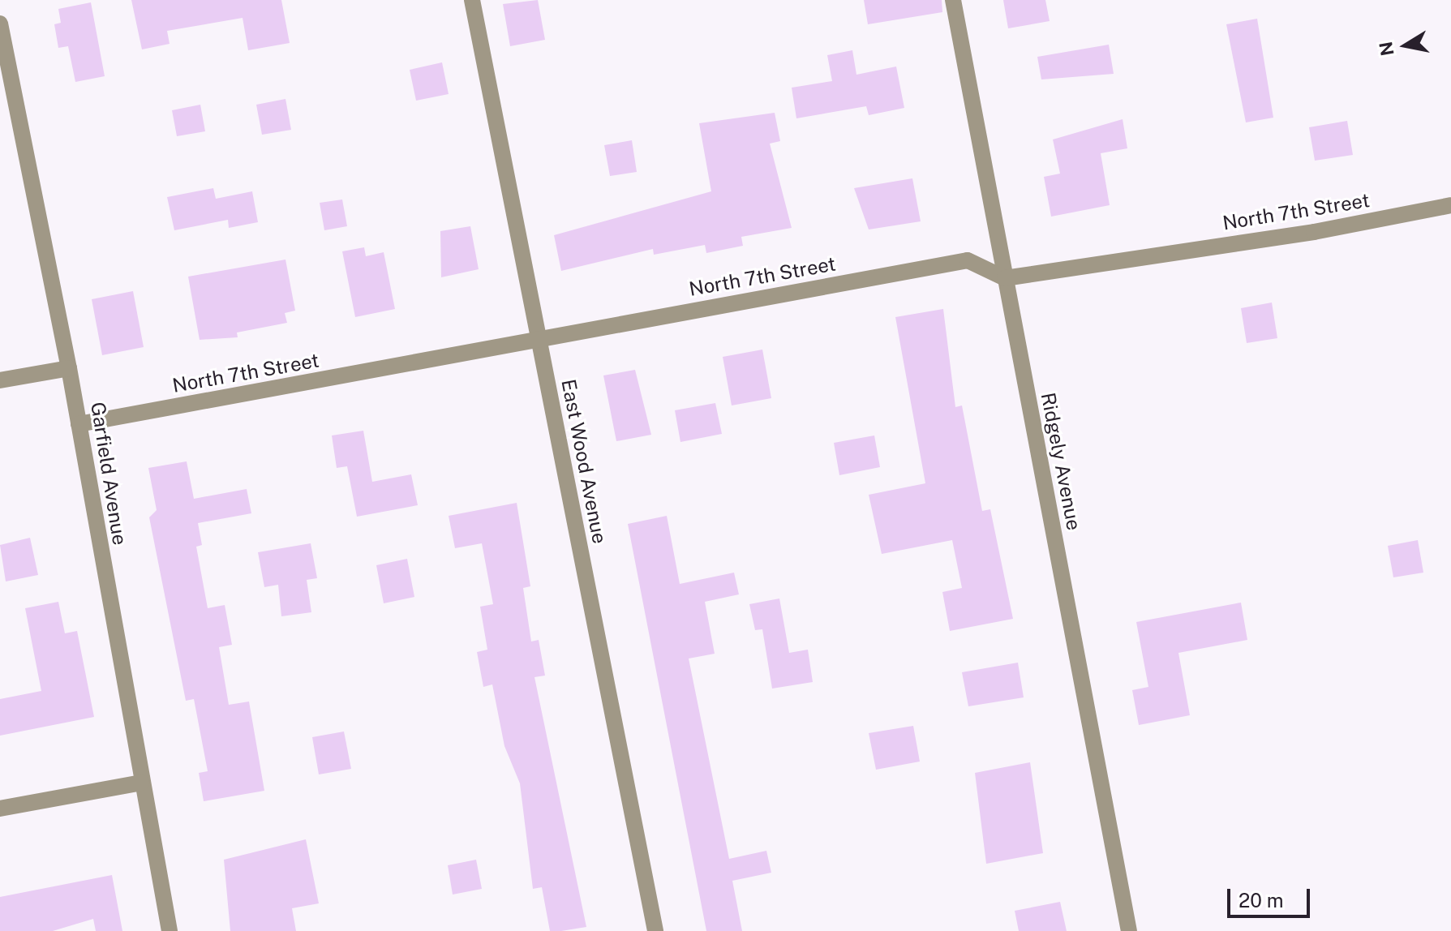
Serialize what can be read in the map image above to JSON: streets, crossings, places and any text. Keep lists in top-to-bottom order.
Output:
{
  "streets": {
    "street": [
      "North 7th Street",
      "East Wood Avenue",
      "Ridgely Avenue",
      "Garfield Avenue"
    ]
  },
  "crossings": [
    ["North 7th Street", "East Wood Avenue"],
    ["North 7th Street", "Ridgely Avenue"],
    ["North 7th Street", "Garfield Avenue"]
  ],
  "scale_bar": "20 m",
  "north": "left"
}
